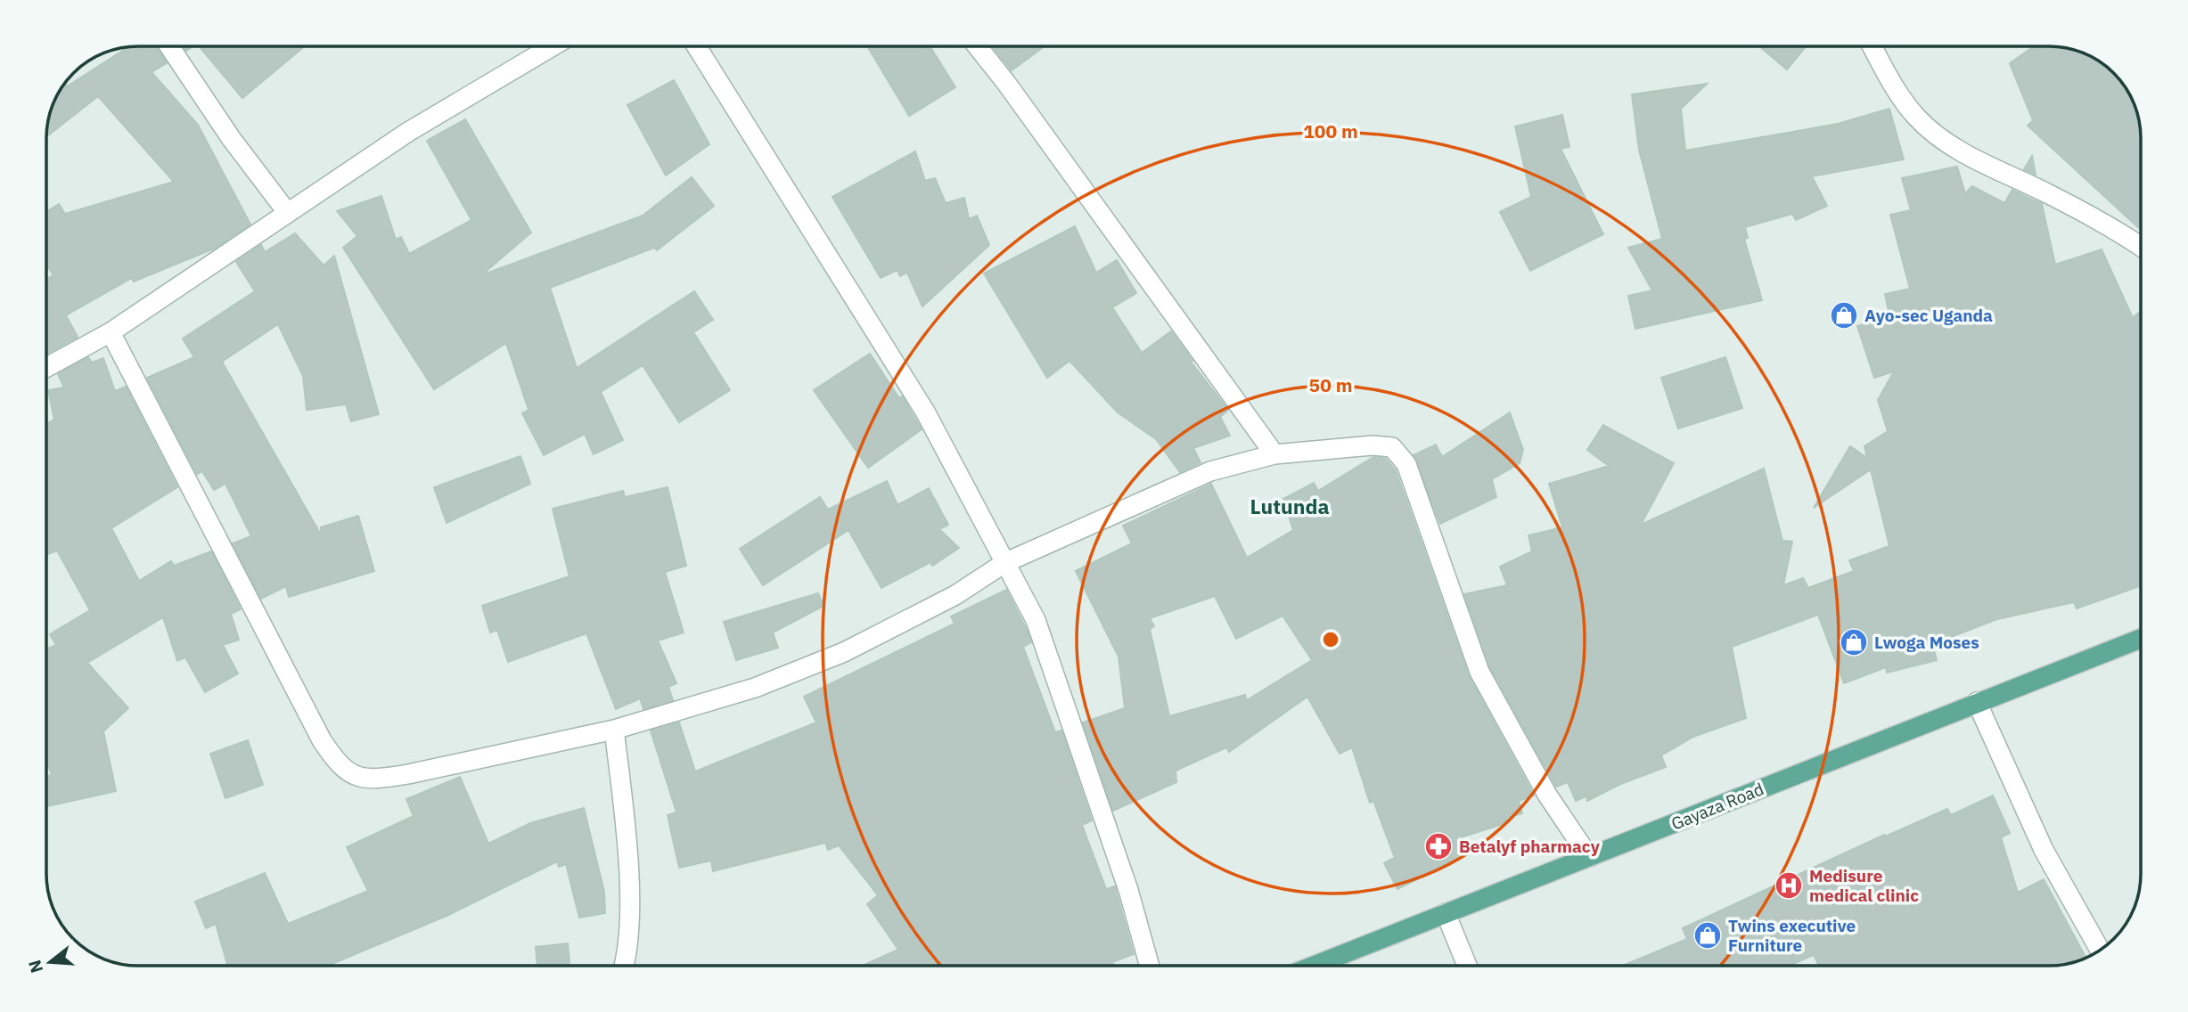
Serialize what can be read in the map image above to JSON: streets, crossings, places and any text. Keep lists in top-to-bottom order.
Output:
{
  "streets": {
    "main road": ["Gayaza Road"]
  },
  "districts": ["Lutunda"],
  "places": {
    "shop": ["Ayo-sec Uganda", "Lwoga Moses", "Twins executive Furniture"],
    "pharmacy": ["Betalyf pharmacy"],
    "hospital": ["Medisure medical clinic"]
  },
  "north": "left",
  "rings": ["100 m", "50 m"]
}
